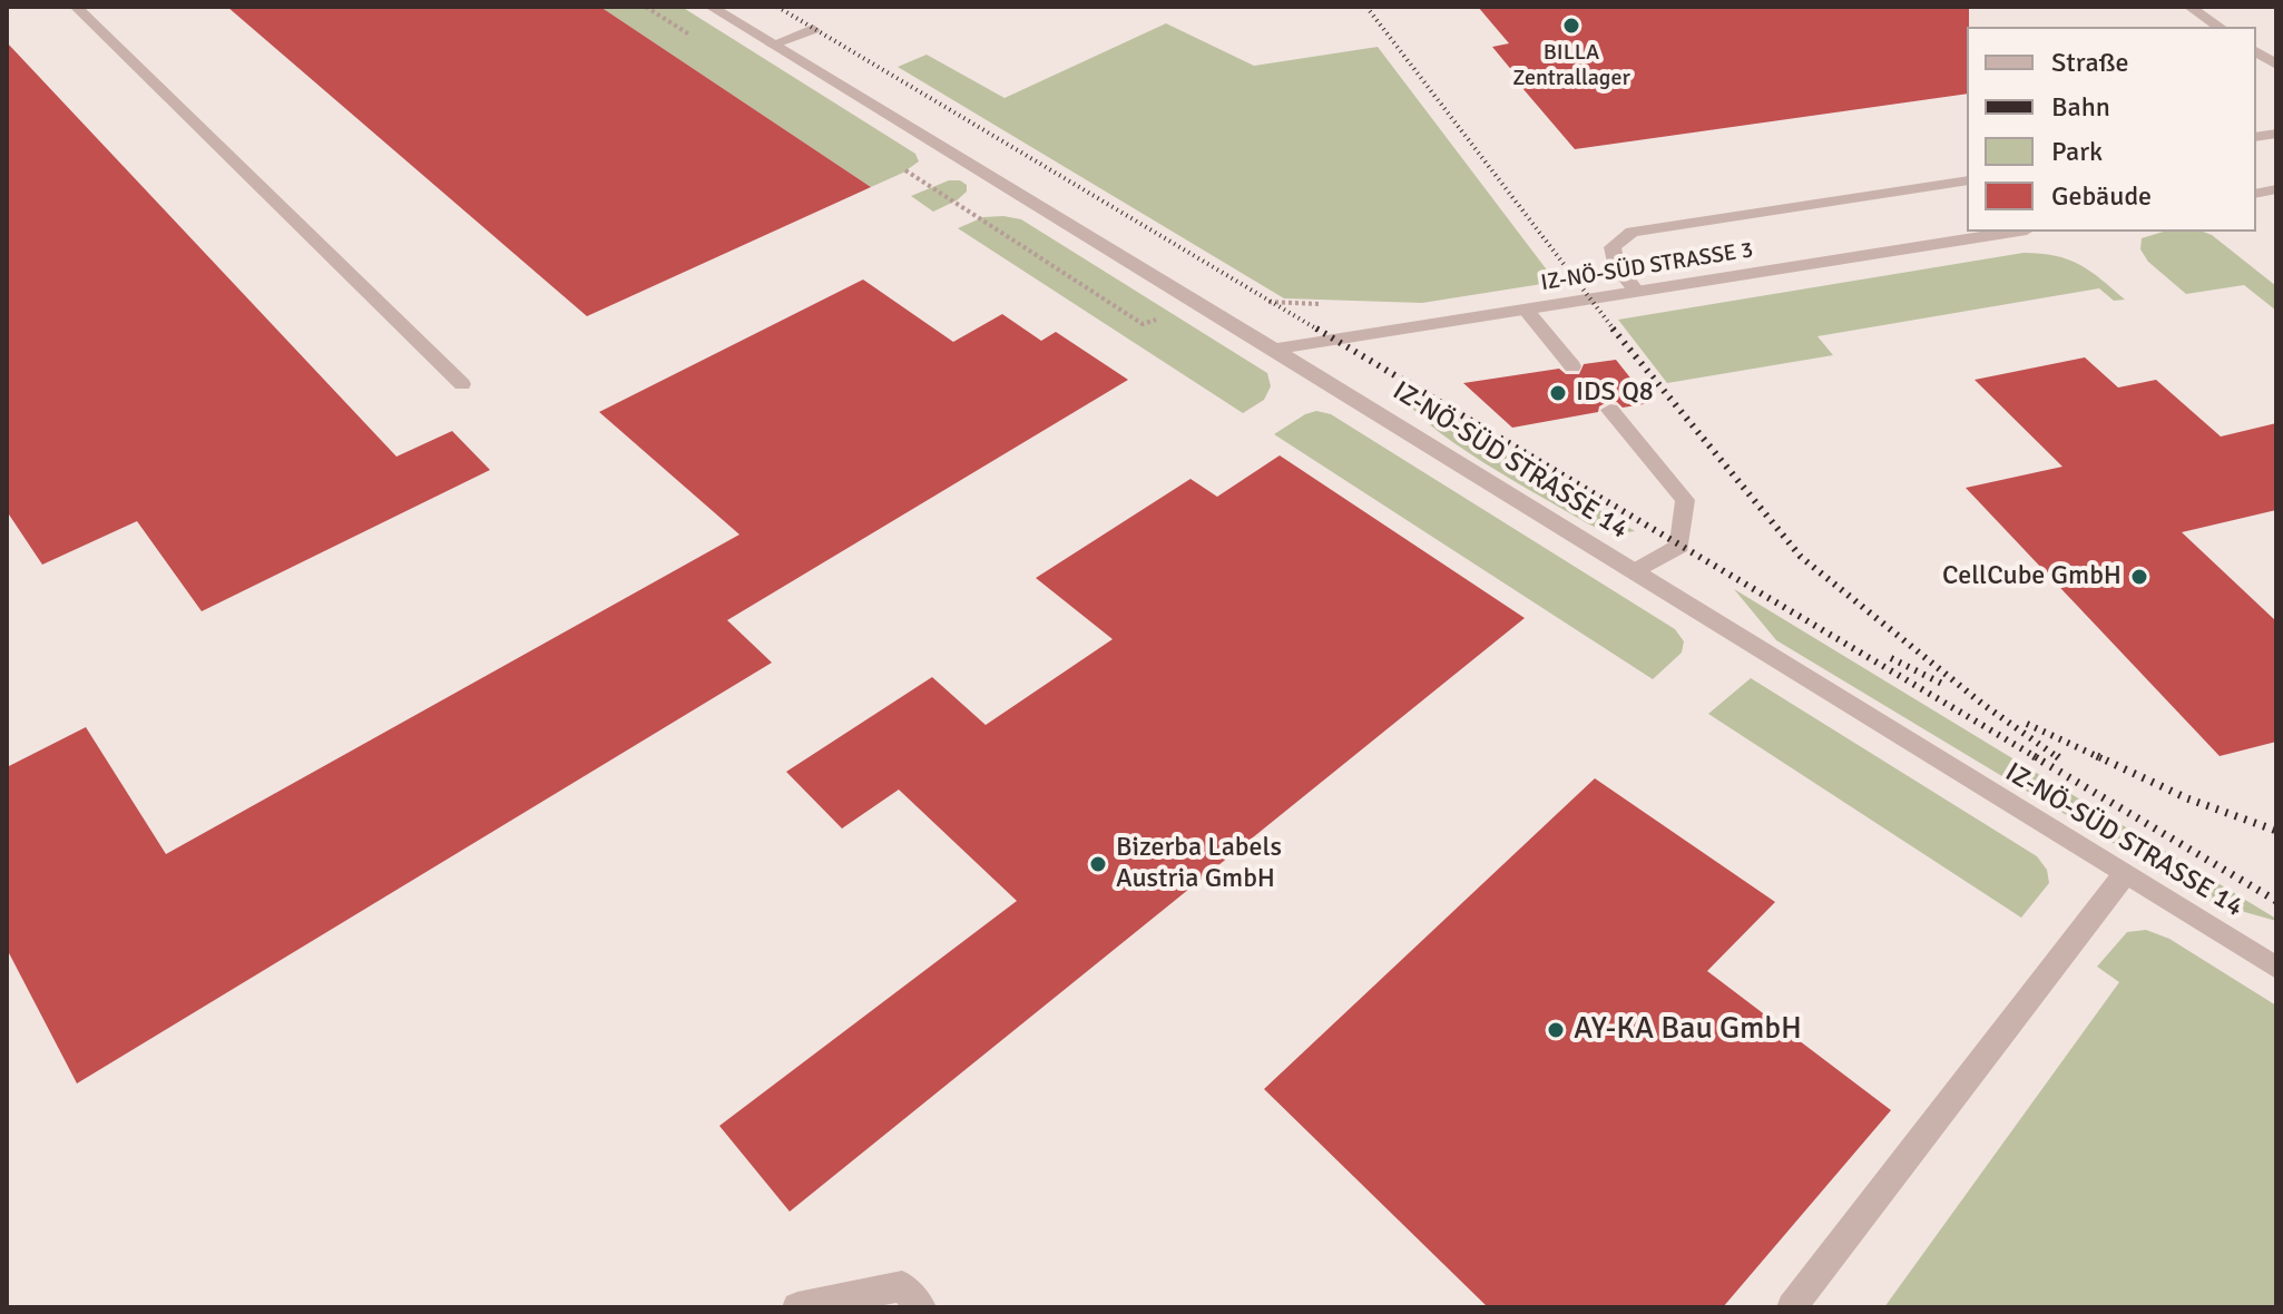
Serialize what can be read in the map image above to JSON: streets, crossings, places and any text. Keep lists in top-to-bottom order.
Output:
{
  "streets": {
    "street": ["IZ-NÖ-SÜD STRASSE 3", "IZ-NÖ-SÜD STRASSE 14"]
  },
  "crossings": [
    ["IZ-NÖ-SÜD STRASSE 3", "IZ-NÖ-SÜD STRASSE 14"]
  ],
  "places": [
    "BILLA Zentrallager",
    "IDS Q8",
    "CellCube GmbH",
    "Bizerba Labels Austria GmbH",
    "AY-KA Bau GmbH"
  ],
  "legend": [
    "Straße",
    "Bahn",
    "Park",
    "Gebäude"
  ]
}
